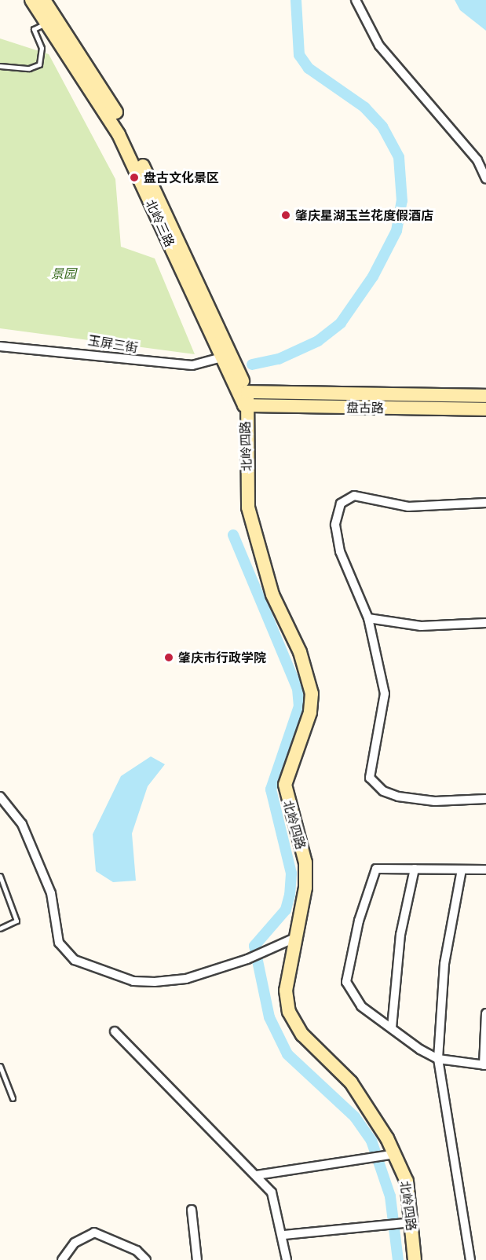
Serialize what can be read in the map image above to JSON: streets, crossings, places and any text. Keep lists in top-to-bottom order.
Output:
{
  "streets": {
    "street": [
      "北岭三路",
      "玉屏三街",
      "盘古路",
      "北岭四路"
    ]
  },
  "crossings": [
    ["北岭三路", "玉屏三街"],
    ["北岭三路", "盘古路"],
    ["北岭三路", "北岭四路"],
    ["盘古路", "北岭四路"]
  ],
  "parks": ["景园"],
  "places": ["盘古文化景区", "肇庆星湖玉兰花度假酒店", "肇庆市行政学院"]
}
